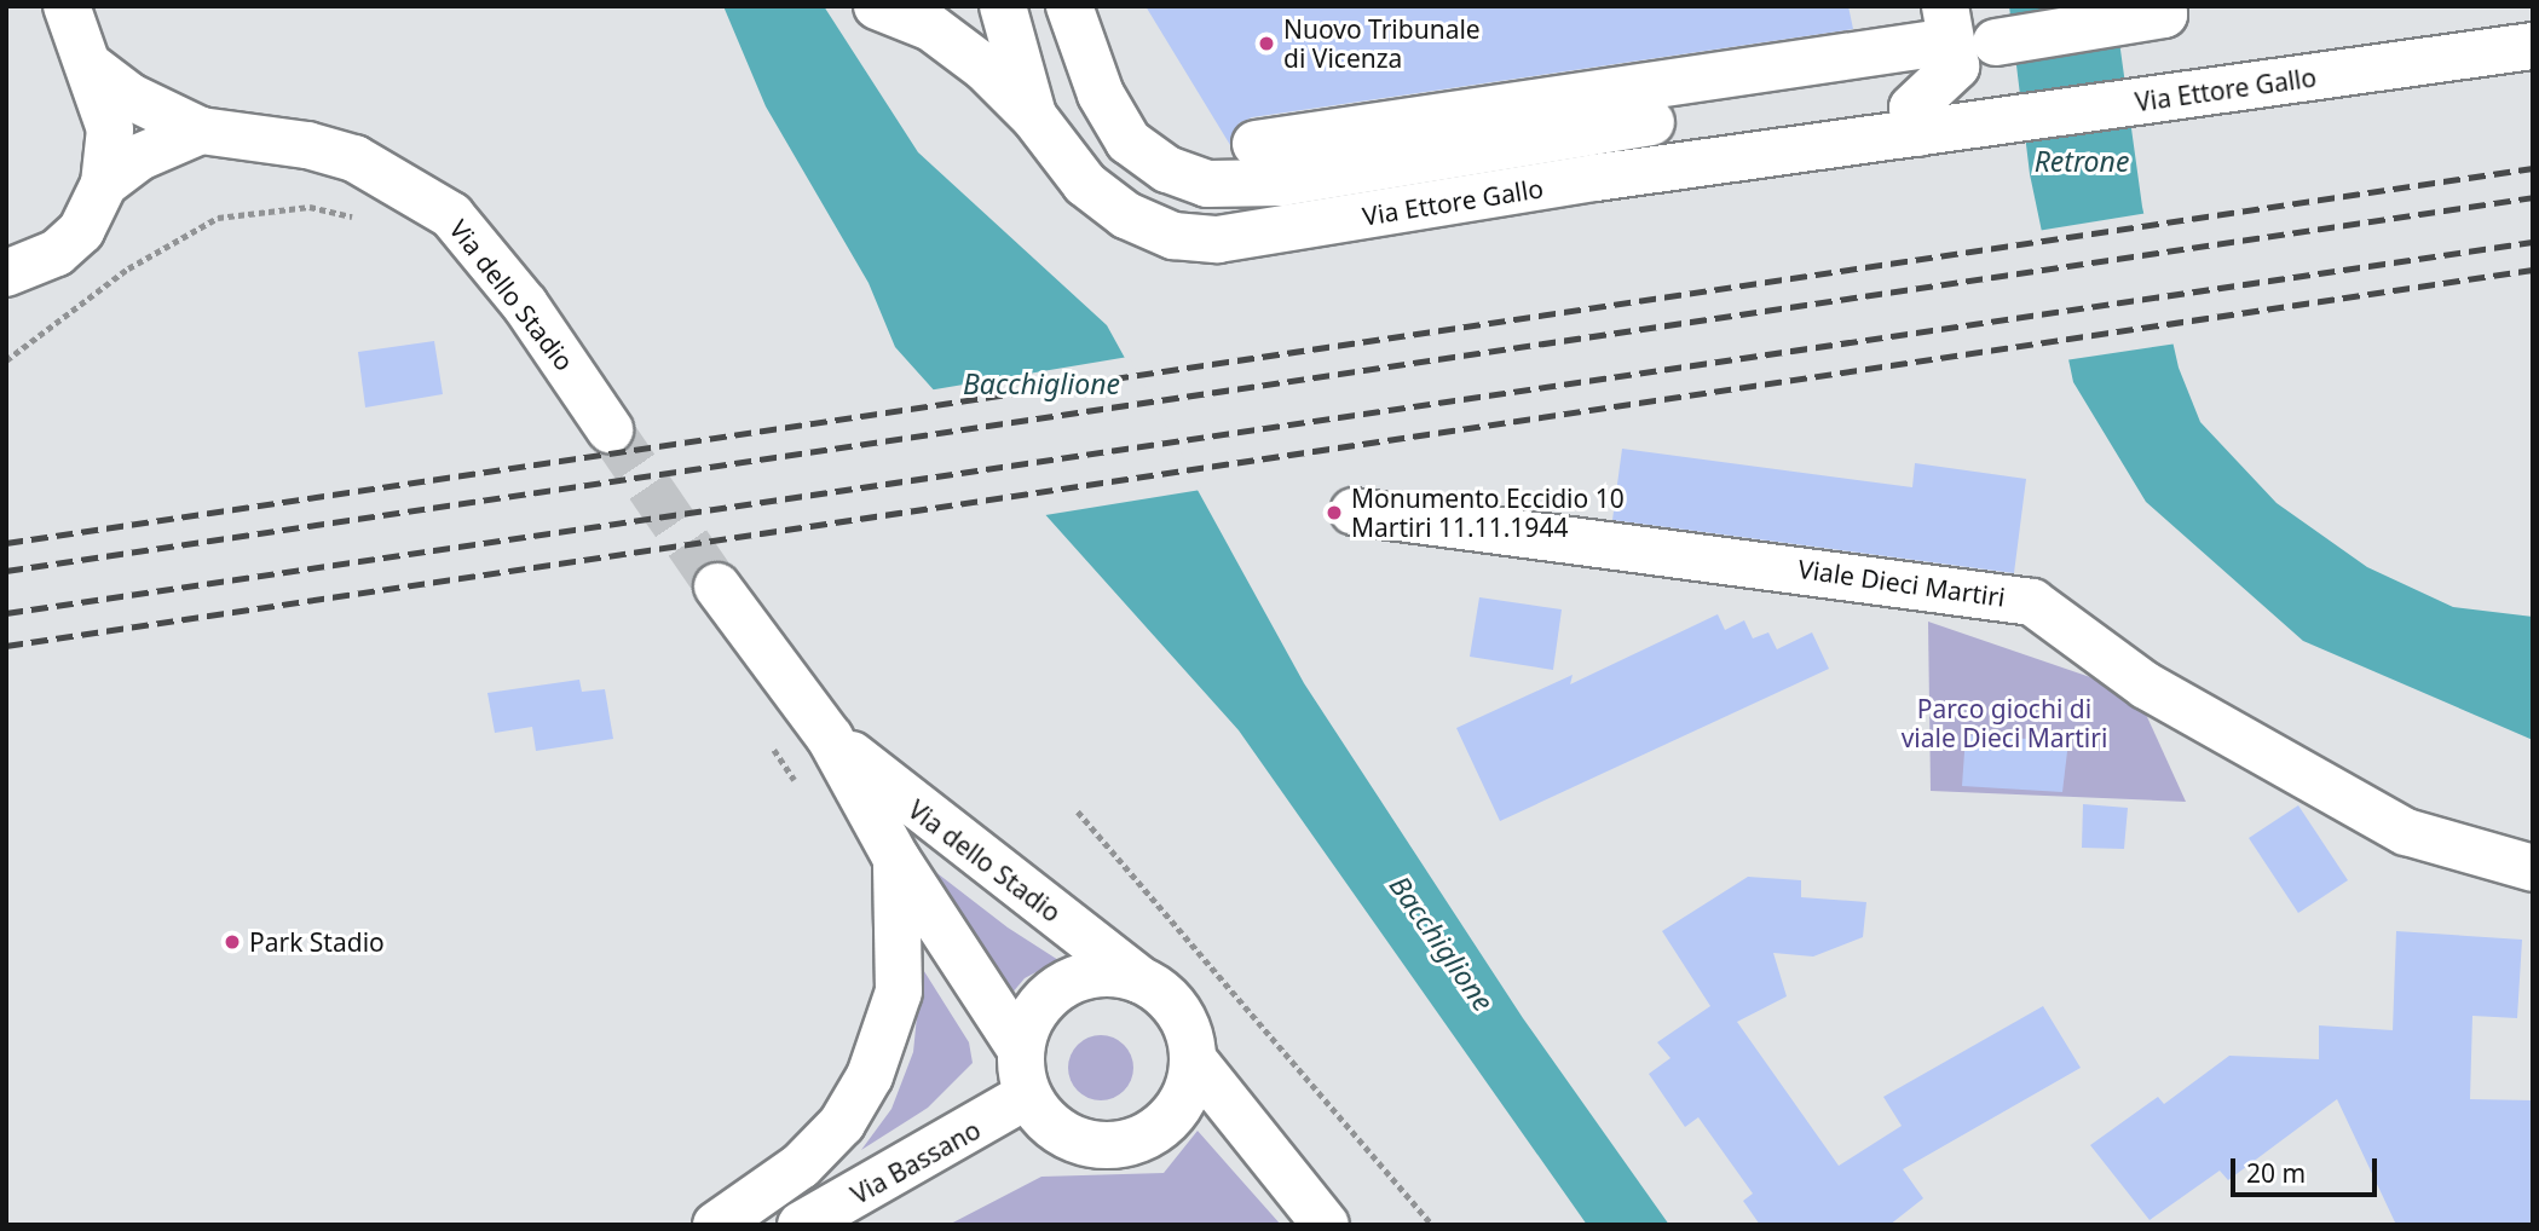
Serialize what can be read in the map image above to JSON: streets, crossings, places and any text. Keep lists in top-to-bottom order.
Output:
{
  "streets": {
    "main road": [
      "Via Ettore Gallo",
      "Via dello Stadio",
      "Viale Dieci Martiri",
      "Via Bassano"
    ]
  },
  "crossings": [
    ["Via dello Stadio", "Via Bassano"]
  ],
  "water": ["Retrone", "Bacchiglione"],
  "parks": ["Parco giochi di viale Dieci Martiri"],
  "places": ["Nuovo Tribunale di Vicenza", "Monumento Eccidio 10 Martiri 11.11.1944", "Park Stadio"],
  "scale_bar": "20 m"
}
